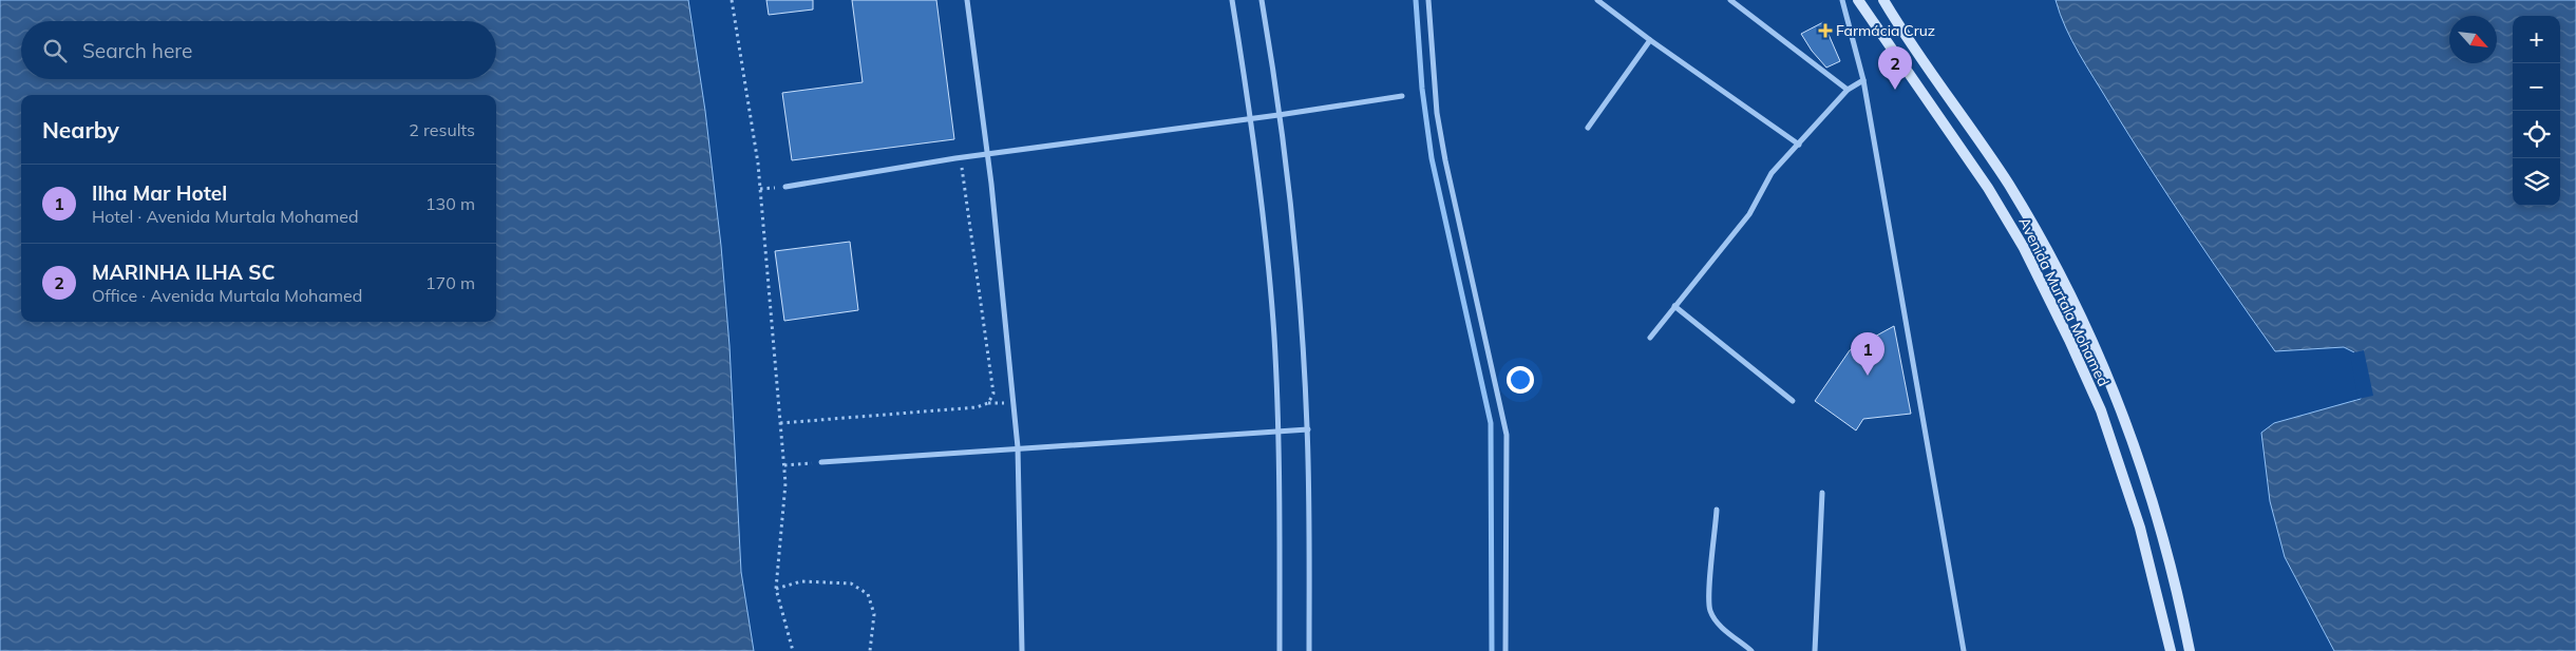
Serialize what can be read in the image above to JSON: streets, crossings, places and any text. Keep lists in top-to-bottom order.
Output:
{
  "streets": {
    "street": ["Avenida Murtala Mohamed"]
  },
  "places": {
    "health": ["Farmácia Cruz"]
  },
  "north": "bottom right",
  "page": {
    "map_buttons": ["+", "−"],
    "search": "Search here",
    "pins": ["2", "1"],
    "heading": ["Nearby", "2 results"],
    "list": [
      {
        "mark": "1",
        "name": "Ilha Mar Hotel",
        "note": "Hotel · Avenida Murtala Mohamed",
        "value": "130 m"
      },
      {
        "mark": "2",
        "name": "MARINHA ILHA SC",
        "note": "Office · Avenida Murtala Mohamed",
        "value": "170 m"
      }
    ]
  }
}
